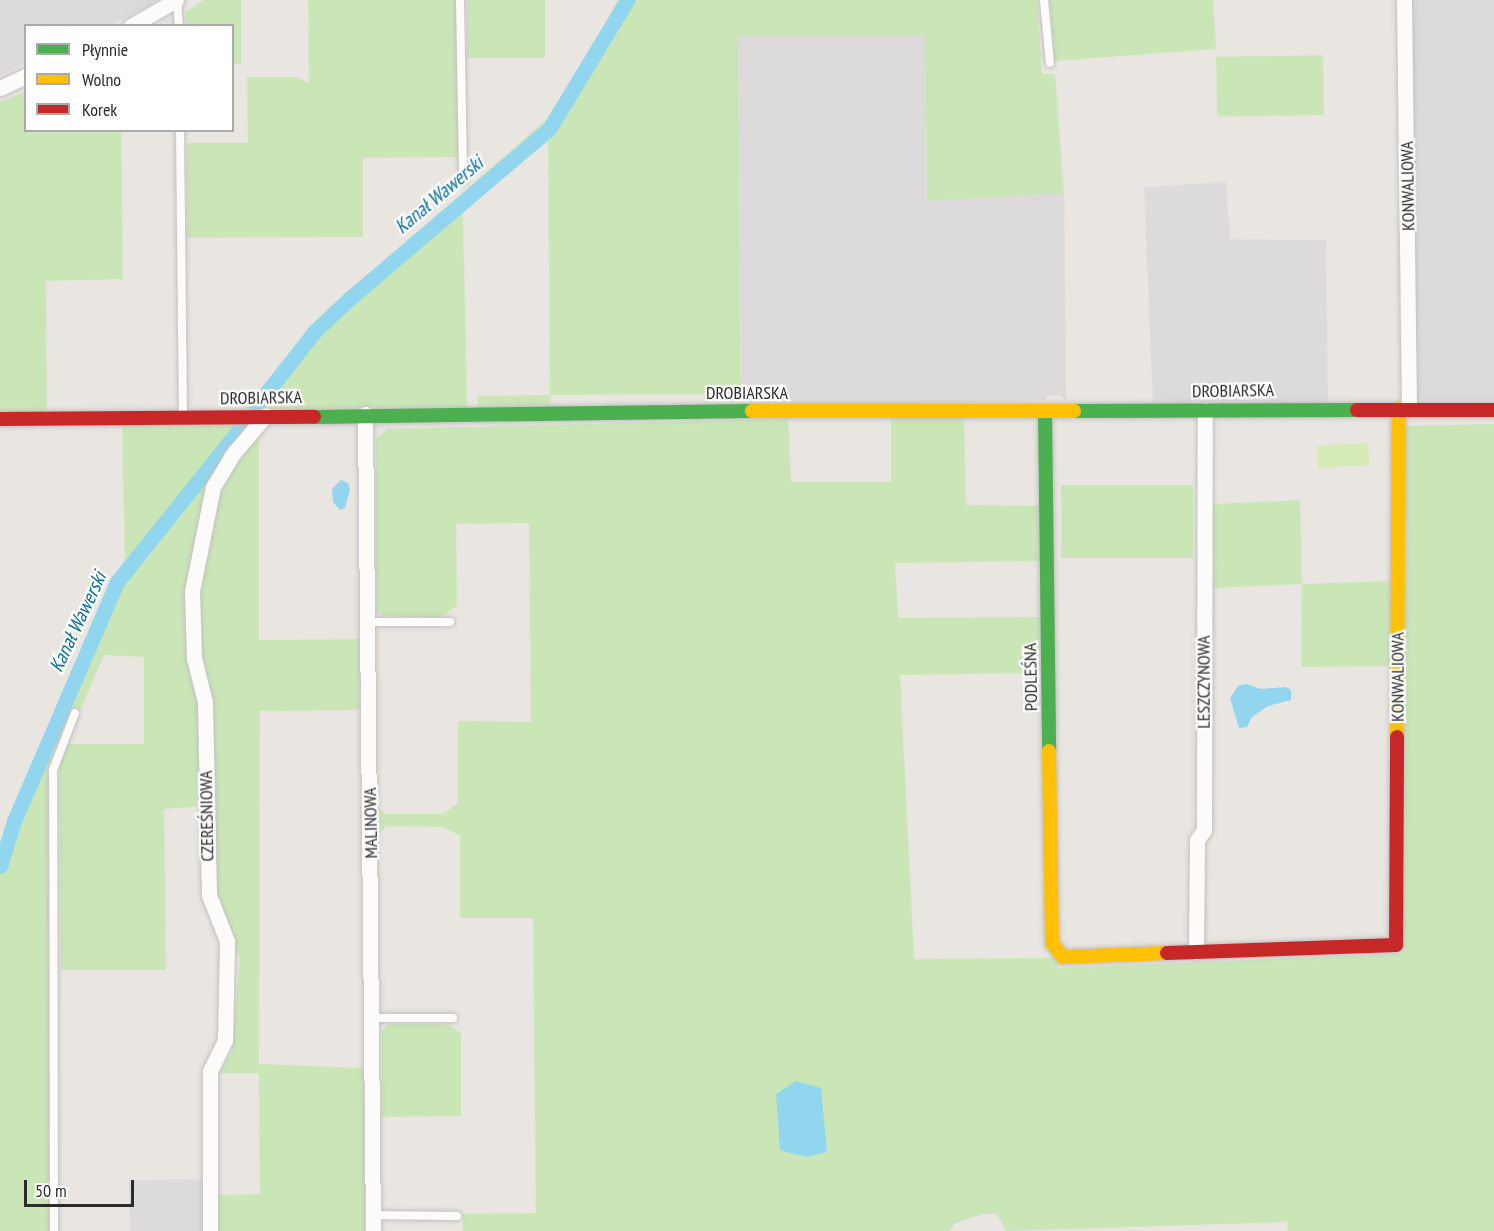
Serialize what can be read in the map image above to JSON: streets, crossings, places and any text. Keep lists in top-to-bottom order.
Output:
{
  "streets": {
    "street": [
      "KONWALIOWA",
      "DROBIARSKA",
      "PODLEŚNA",
      "LESZCZYNOWA",
      "CZEREŚNIOWA",
      "MALINOWA"
    ]
  },
  "crossings": [
    ["KONWALIOWA", "DROBIARSKA"],
    ["KONWALIOWA", "PODLEŚNA"],
    ["KONWALIOWA", "LESZCZYNOWA"],
    ["DROBIARSKA", "PODLEŚNA"],
    ["DROBIARSKA", "LESZCZYNOWA"],
    ["DROBIARSKA", "CZEREŚNIOWA"],
    ["DROBIARSKA", "MALINOWA"],
    ["PODLEŚNA", "LESZCZYNOWA"]
  ],
  "water": ["Kanał Wawerski"],
  "legend": ["Płynnie", "Wolno", "Korek"],
  "scale_bar": "50 m"
}
